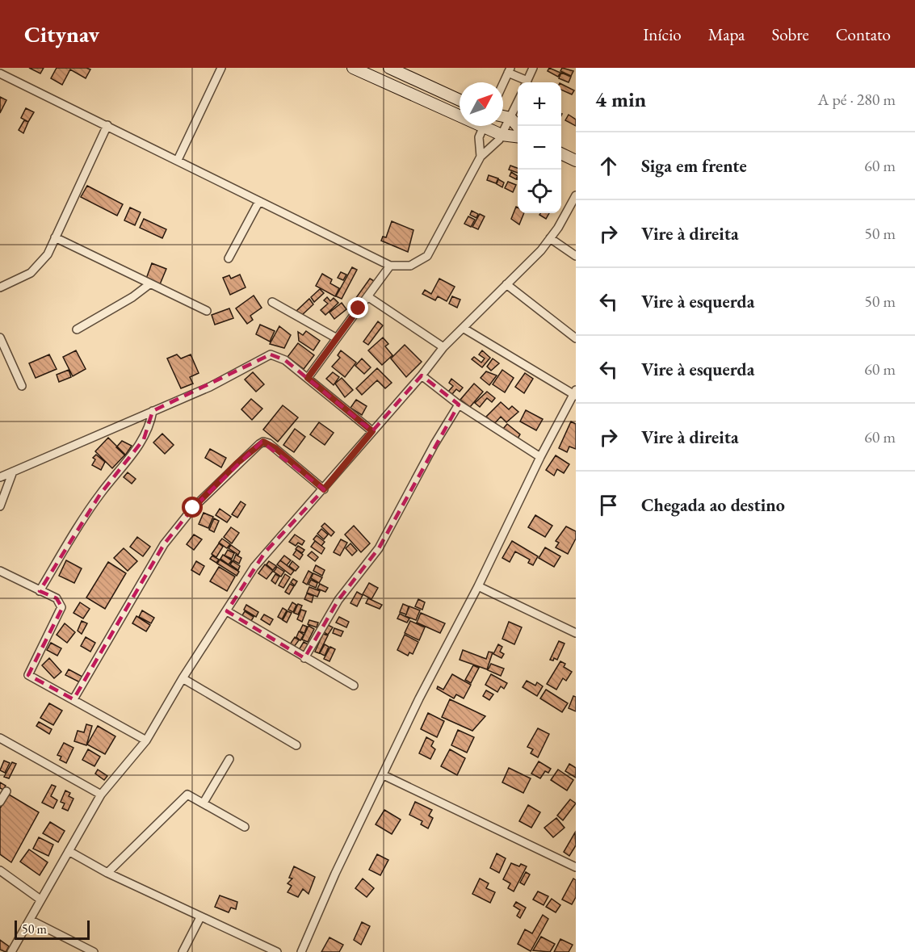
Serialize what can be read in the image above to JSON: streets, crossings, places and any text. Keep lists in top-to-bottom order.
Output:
{
  "scale_bar": "50 m",
  "north": "top right",
  "page": {
    "header": "Citynav",
    "nav": [
      "Início",
      "Mapa",
      "Sobre",
      "Contato"
    ],
    "heading": ["4 min", "A pé · 280 m"],
    "map_buttons": ["+", "−"],
    "list": [
      ["Siga em frente", "60 m"],
      ["Vire à direita", "50 m"],
      ["Vire à esquerda", "50 m"],
      ["Vire à esquerda", "60 m"],
      ["Vire à direita", "60 m"],
      "Chegada ao destino"
    ],
    "scale": "50 m"
  }
}
